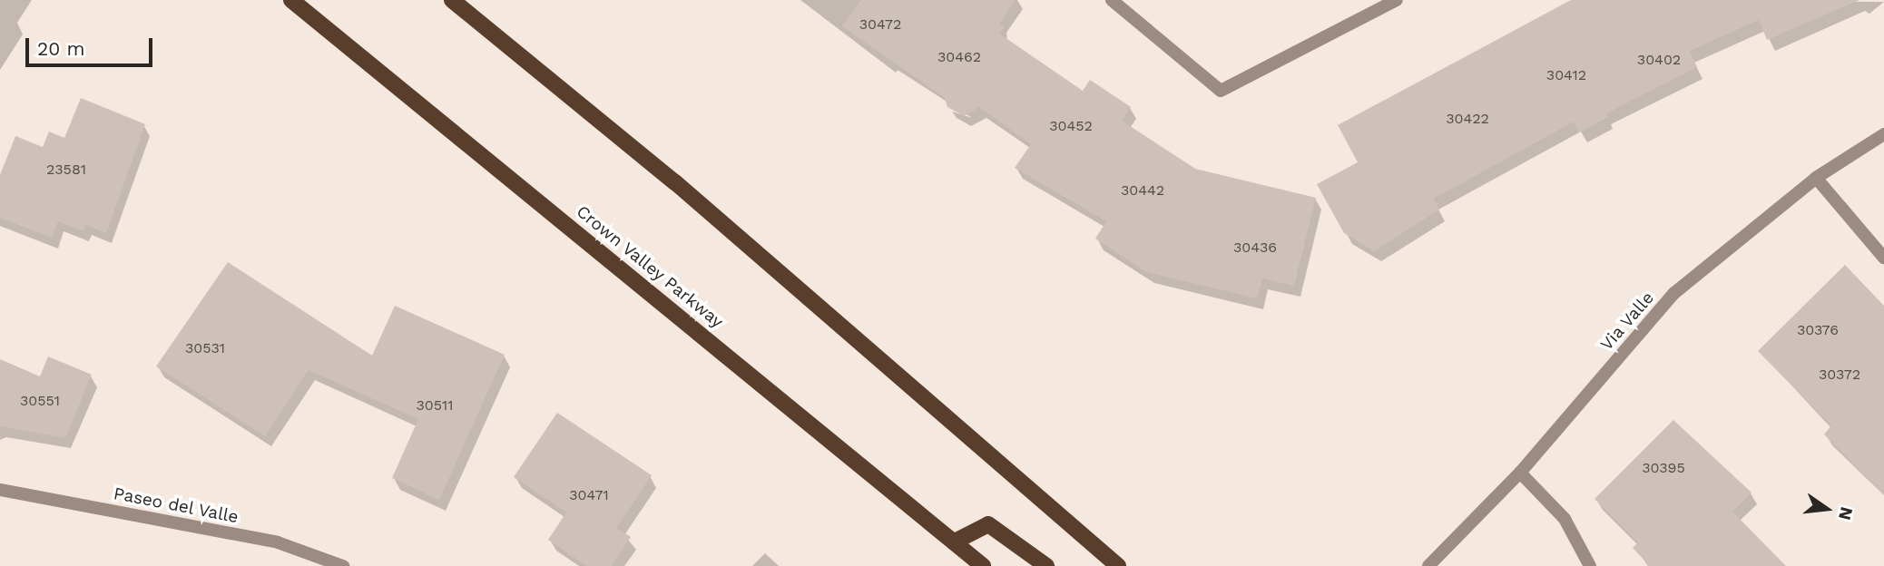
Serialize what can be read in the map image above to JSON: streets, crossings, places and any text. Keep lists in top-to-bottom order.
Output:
{
  "streets": {
    "main road": ["Crown Valley Parkway"],
    "street": ["Via Valle", "Paseo del Valle"]
  },
  "house_numbers": [
    "30472",
    "30462",
    "30402",
    "30412",
    "30422",
    "30452",
    "23581",
    "30442",
    "30436",
    "30376",
    "30531",
    "30372",
    "30551",
    "30511",
    "30395",
    "30471"
  ],
  "scale_bar": "20 m",
  "north": "right"
}
